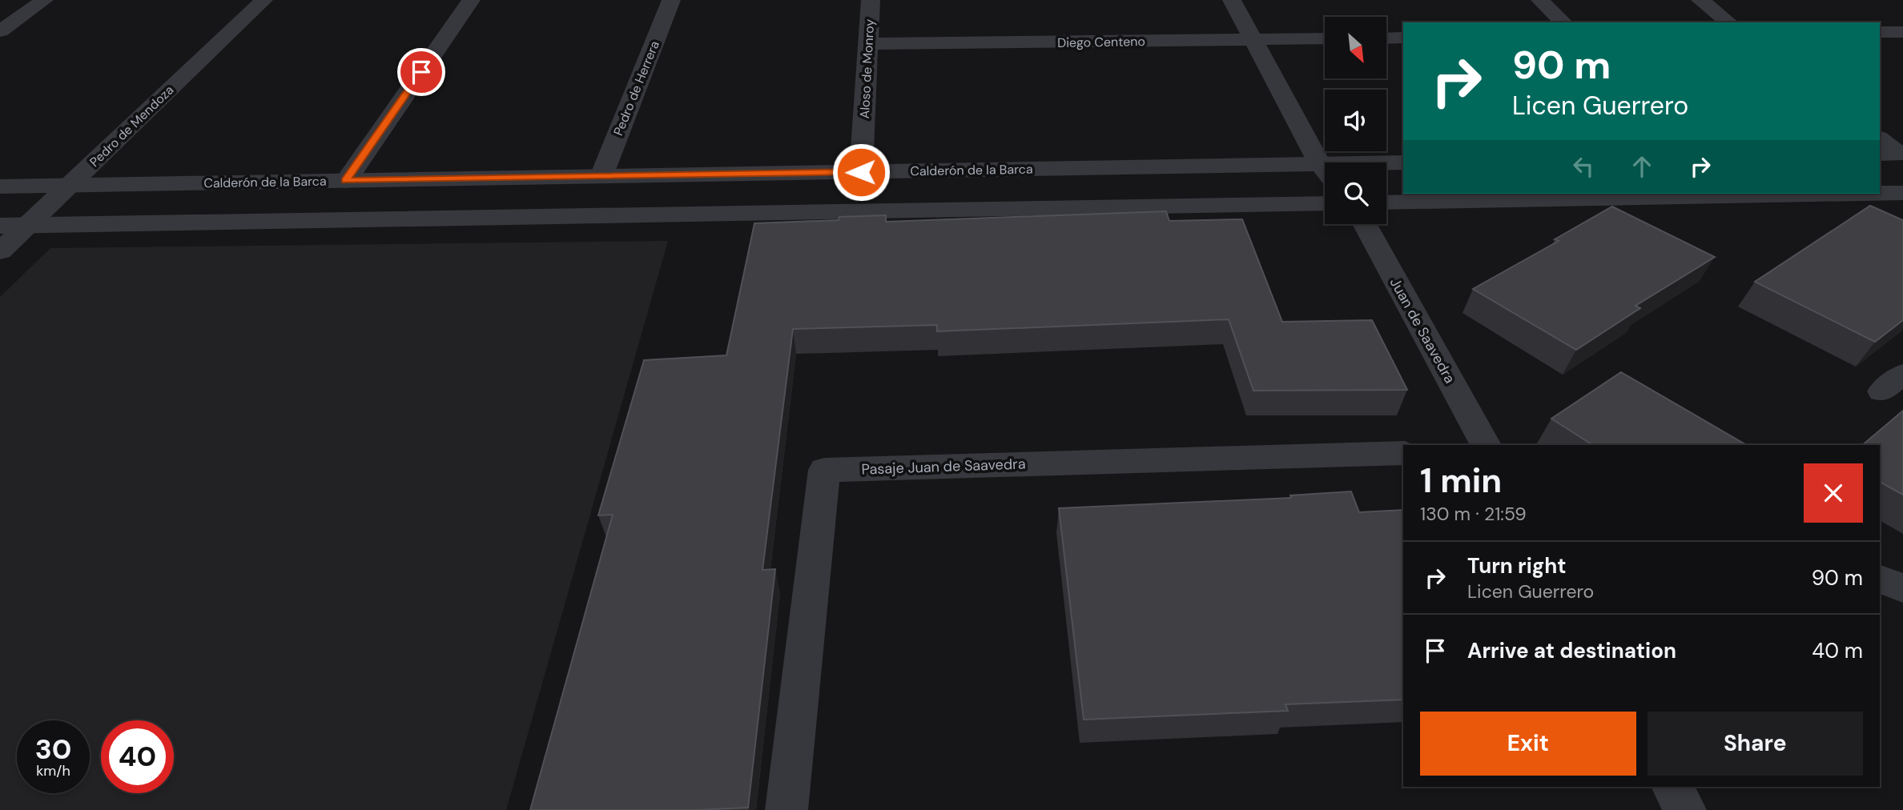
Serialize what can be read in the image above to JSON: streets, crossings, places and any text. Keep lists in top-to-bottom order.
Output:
{
  "streets": {
    "street": [
      "Diego Centeno",
      "Aloso de Monroy",
      "Pedro de Herrera",
      "Pedro de Mendoza",
      "Calderón de la Barca",
      "Juan de Saavedra",
      "Pasaje Juan de Saavedra"
    ]
  },
  "crossings": [
    ["Diego Centeno", "Aloso de Monroy"],
    ["Aloso de Monroy", "Calderón de la Barca"],
    ["Pedro de Herrera", "Calderón de la Barca"],
    ["Pedro de Mendoza", "Calderón de la Barca"]
  ],
  "north": "bottom right",
  "page": {
    "turn": ["90 m", "Licen Guerrero"],
    "heading": ["1 min", "130 m · 21:59"],
    "list": [
      {
        "name": "Turn right",
        "note": "Licen Guerrero",
        "value": "90 m"
      },
      {
        "name": "Arrive at destination",
        "value": "40 m"
      }
    ],
    "buttons": ["Exit", "Share"],
    "speed": "30 km/h",
    "limit": "40"
  }
}
